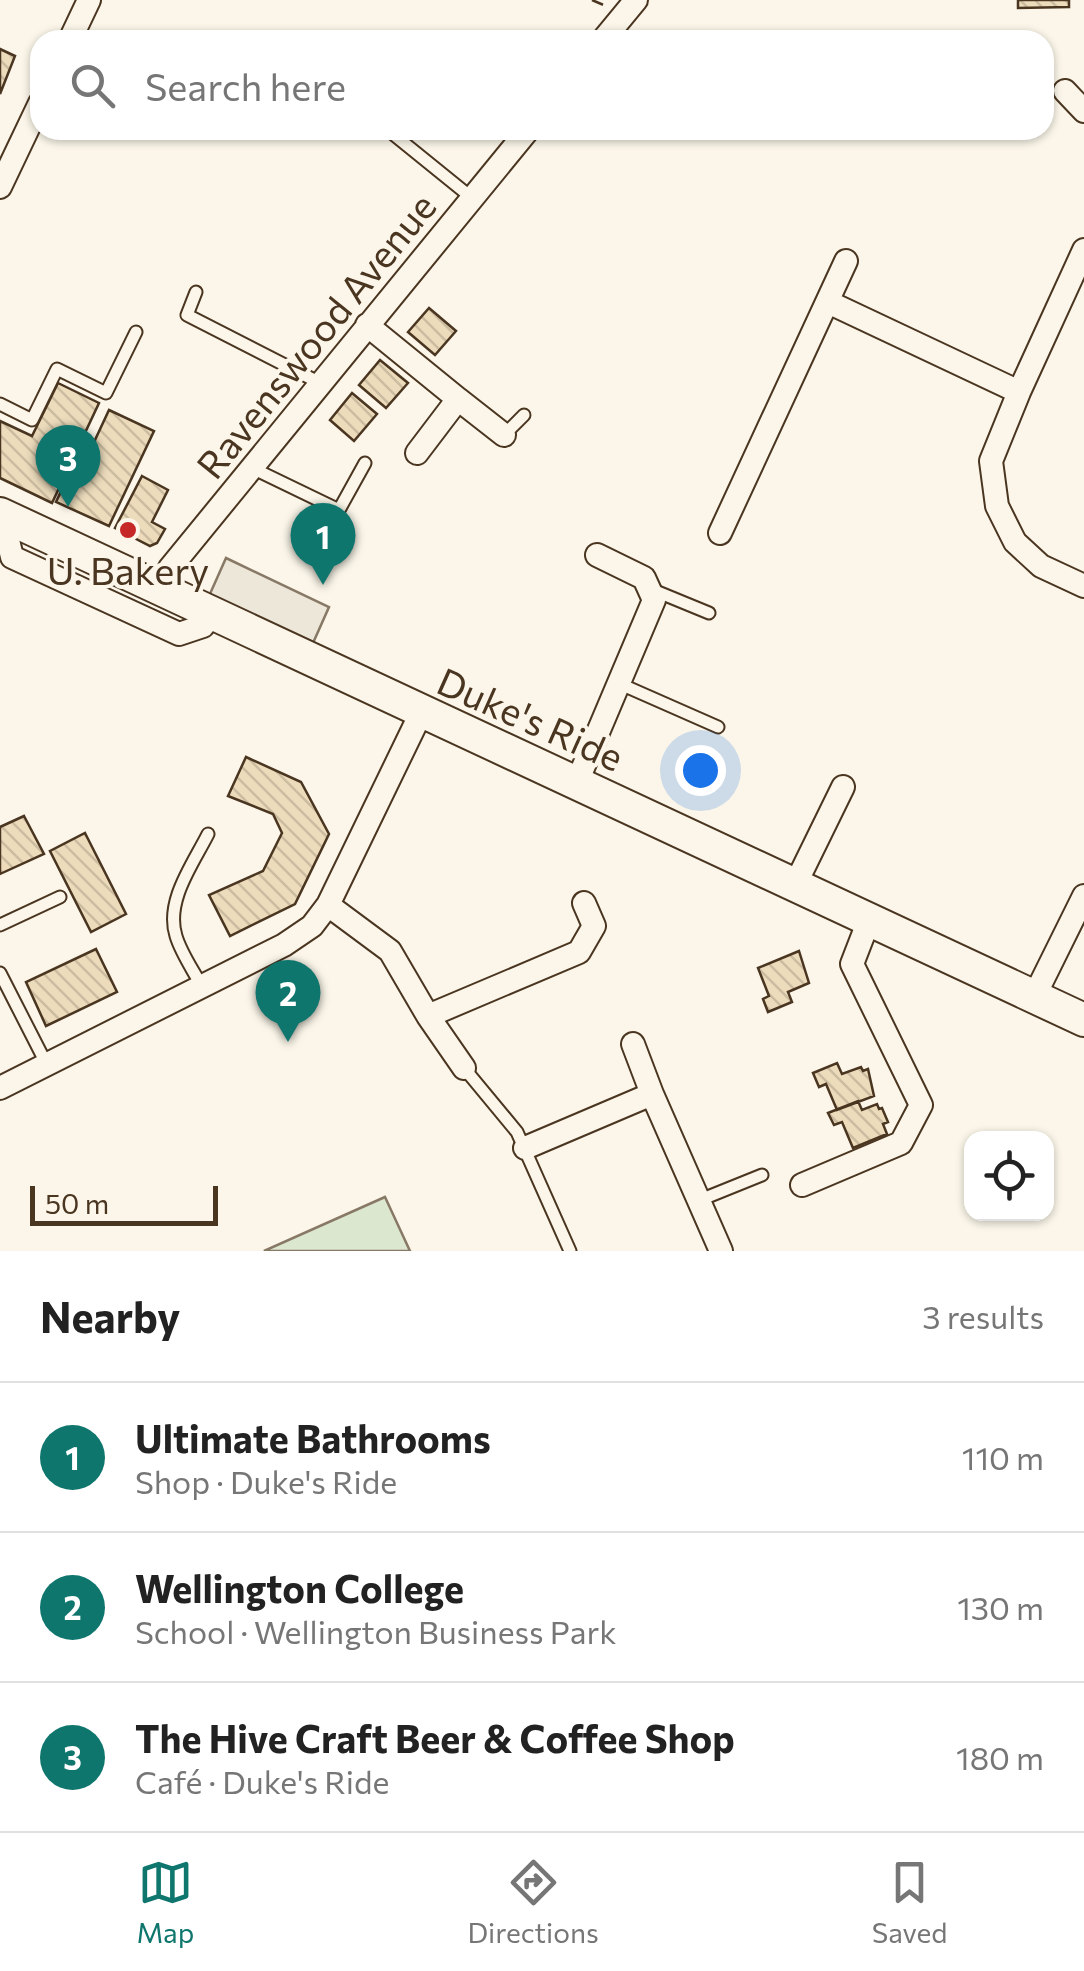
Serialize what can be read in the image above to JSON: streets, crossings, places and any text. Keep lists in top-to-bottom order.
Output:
{
  "streets": {
    "main road": ["Duke's Ride"],
    "street": ["Ravenswood Avenue"]
  },
  "crossings": [
    ["Ravenswood Avenue", "Duke's Ride"]
  ],
  "places": ["U. Bakery"],
  "scale_bar": "50 m",
  "page": {
    "search": "Search here",
    "pins": ["3", "1", "2"],
    "scale": "50 m",
    "heading": ["Nearby", "3 results"],
    "list": [
      {
        "mark": "1",
        "name": "Ultimate Bathrooms",
        "note": "Shop · Duke's Ride",
        "value": "110 m"
      },
      {
        "mark": "2",
        "name": "Wellington College",
        "note": "School · Wellington Business Park",
        "value": "130 m"
      },
      {
        "mark": "3",
        "name": "The Hive Craft Beer & Coffee Shop",
        "note": "Café · Duke's Ride",
        "value": "180 m"
      }
    ],
    "nav": ["Map", "Directions", "Saved"]
  }
}
